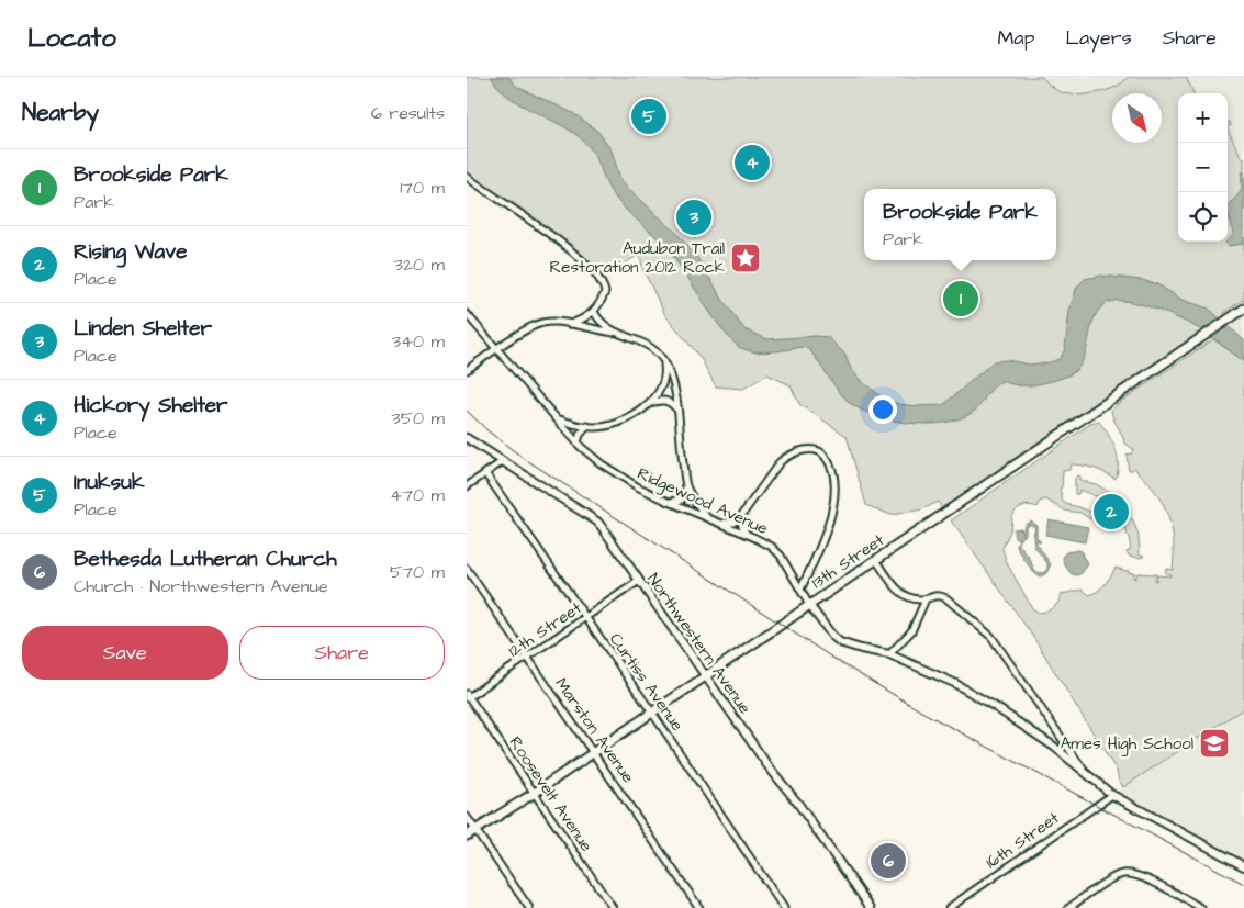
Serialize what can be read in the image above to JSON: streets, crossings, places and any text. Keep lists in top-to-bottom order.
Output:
{
  "streets": {
    "main road": ["13th Street"],
    "street": [
      "Ridgewood Avenue",
      "12th Street",
      "Northwestern Avenue",
      "Curtiss Avenue",
      "Marston Avenue",
      "Roosevelt Avenue",
      "16th Street"
    ]
  },
  "crossings": [
    ["Ridgewood Avenue", "13th Street"],
    ["Ridgewood Avenue", "16th Street"],
    ["13th Street", "Northwestern Avenue"],
    ["13th Street", "Curtiss Avenue"],
    ["13th Street", "Marston Avenue"],
    ["13th Street", "Roosevelt Avenue"],
    ["12th Street", "Northwestern Avenue"],
    ["12th Street", "Curtiss Avenue"],
    ["12th Street", "Marston Avenue"],
    ["12th Street", "Roosevelt Avenue"]
  ],
  "places": {
    "place": ["Audubon Trail Restoration 2012 Rock"],
    "school or university": ["Ames High School"]
  },
  "north": "bottom right",
  "page": {
    "header": "Locato",
    "nav": ["Map", "Layers", "Share"],
    "heading": ["Nearby", "6 results"],
    "map_buttons": ["+", "−"],
    "pins": [
      "5",
      "4",
      "3",
      "1",
      "2",
      "6"
    ],
    "list": [
      {
        "mark": "1",
        "name": "Brookside Park",
        "note": "Park",
        "value": "170 m"
      },
      {
        "mark": "2",
        "name": "Rising Wave",
        "note": "Place",
        "value": "320 m"
      },
      {
        "mark": "3",
        "name": "Linden Shelter",
        "note": "Place",
        "value": "340 m"
      },
      {
        "mark": "4",
        "name": "Hickory Shelter",
        "note": "Place",
        "value": "350 m"
      },
      {
        "mark": "5",
        "name": "Inuksuk",
        "note": "Place",
        "value": "470 m"
      },
      {
        "mark": "6",
        "name": "Bethesda Lutheran Church",
        "note": "Church · Northwestern Avenue",
        "value": "570 m"
      }
    ],
    "popup": ["Brookside Park", "Park"],
    "buttons": ["Save", "Share"]
  }
}
